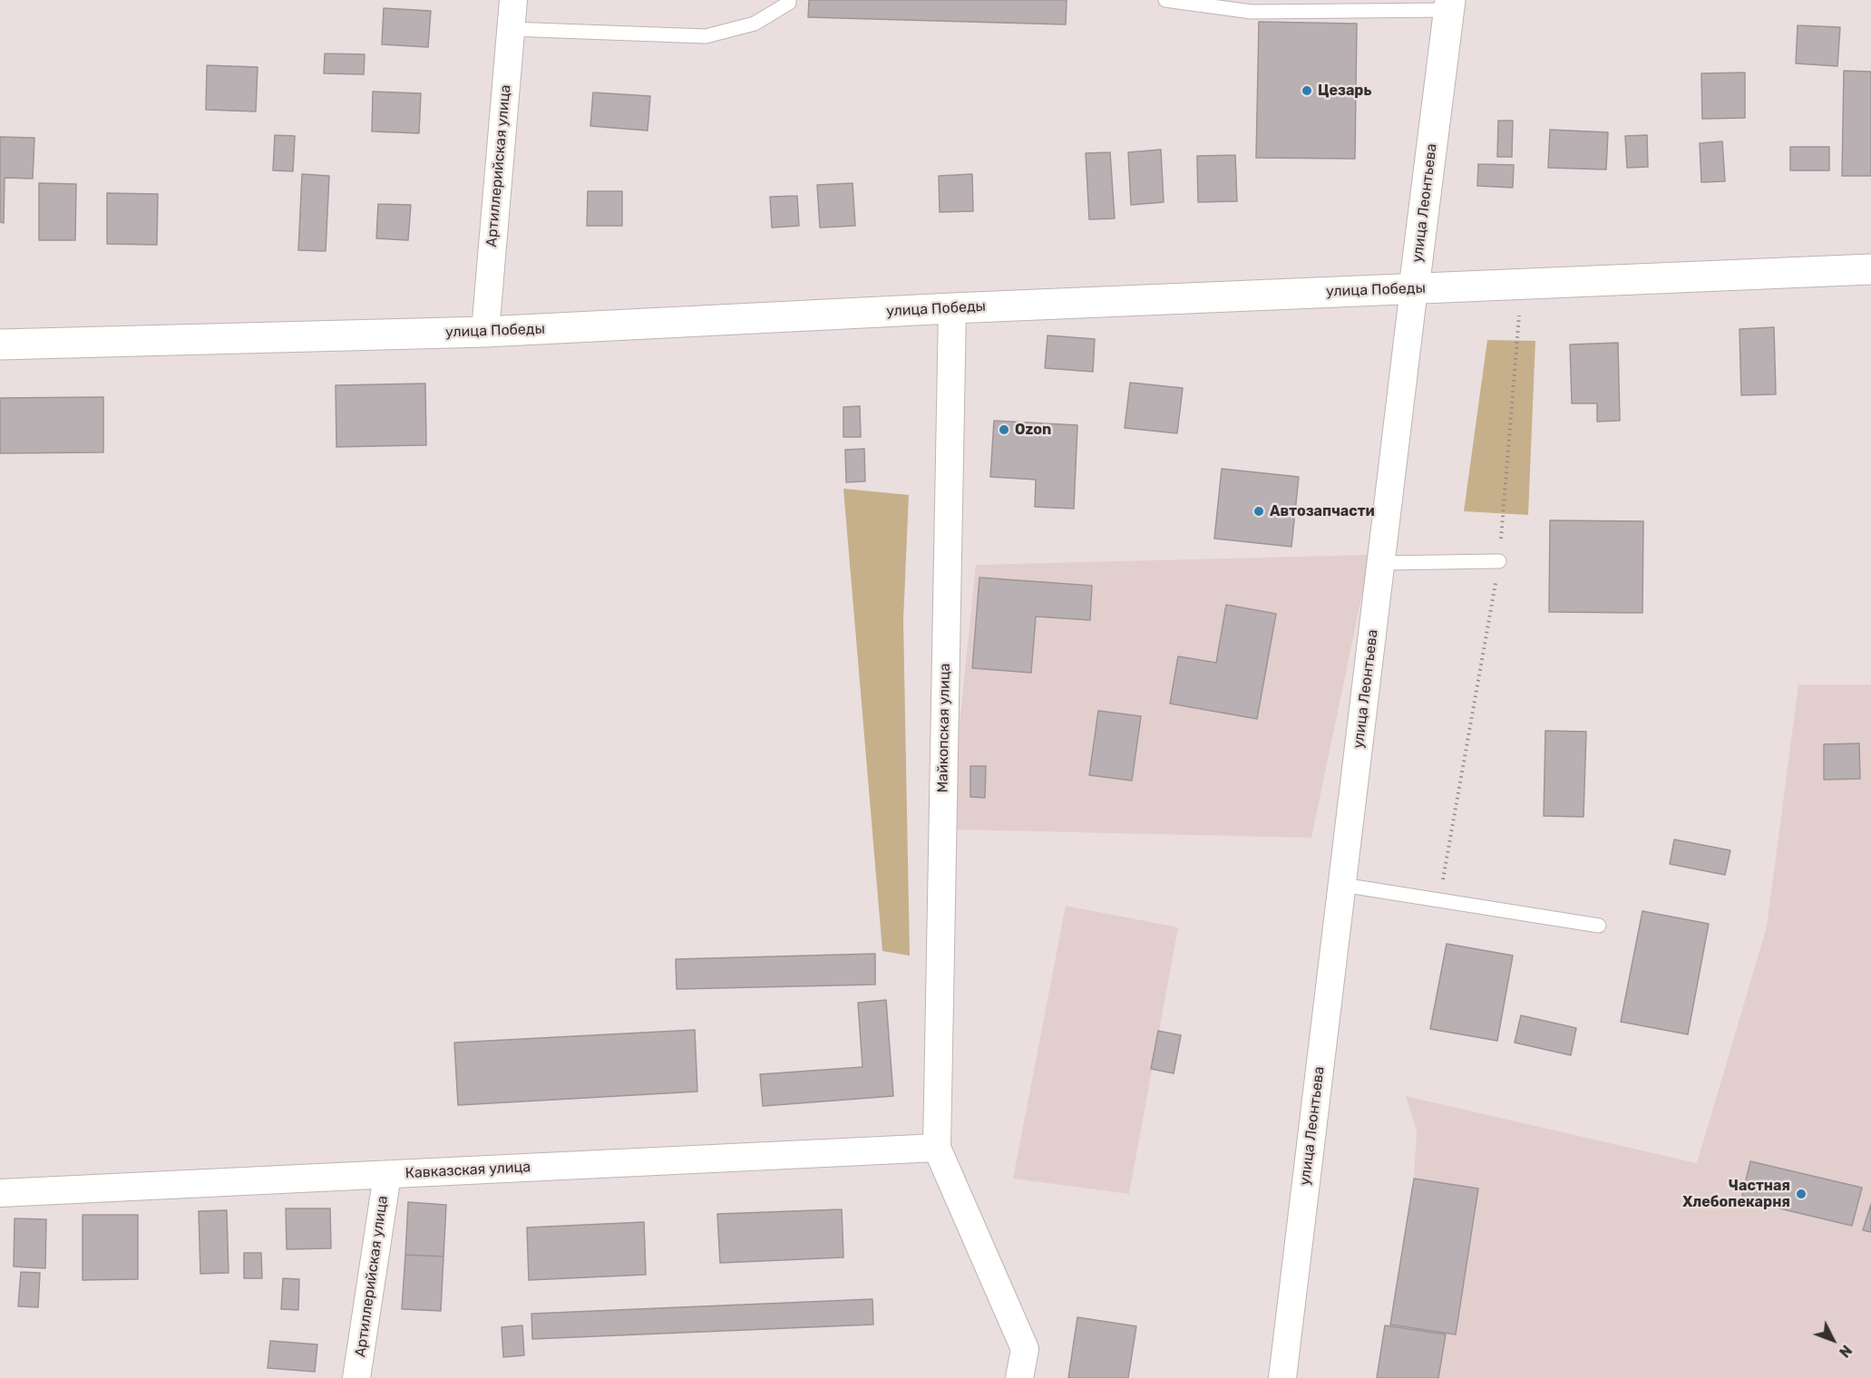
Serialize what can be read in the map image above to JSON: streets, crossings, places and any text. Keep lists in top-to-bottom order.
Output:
{
  "streets": {
    "street": [
      "Артиллерийская улица",
      "улица Леонтьева",
      "улица Победы",
      "Майкопская улица",
      "Кавказская улица"
    ]
  },
  "crossings": [
    ["Артиллерийская улица", "улица Победы"],
    ["Артиллерийская улица", "Кавказская улица"],
    ["улица Леонтьева", "улица Победы"],
    ["улица Победы", "Майкопская улица"],
    ["Майкопская улица", "Кавказская улица"]
  ],
  "places": [
    "Цезарь",
    "Ozon",
    "Автозапчасти",
    "Частная Хлебопекарня"
  ],
  "north": "bottom right"
}
